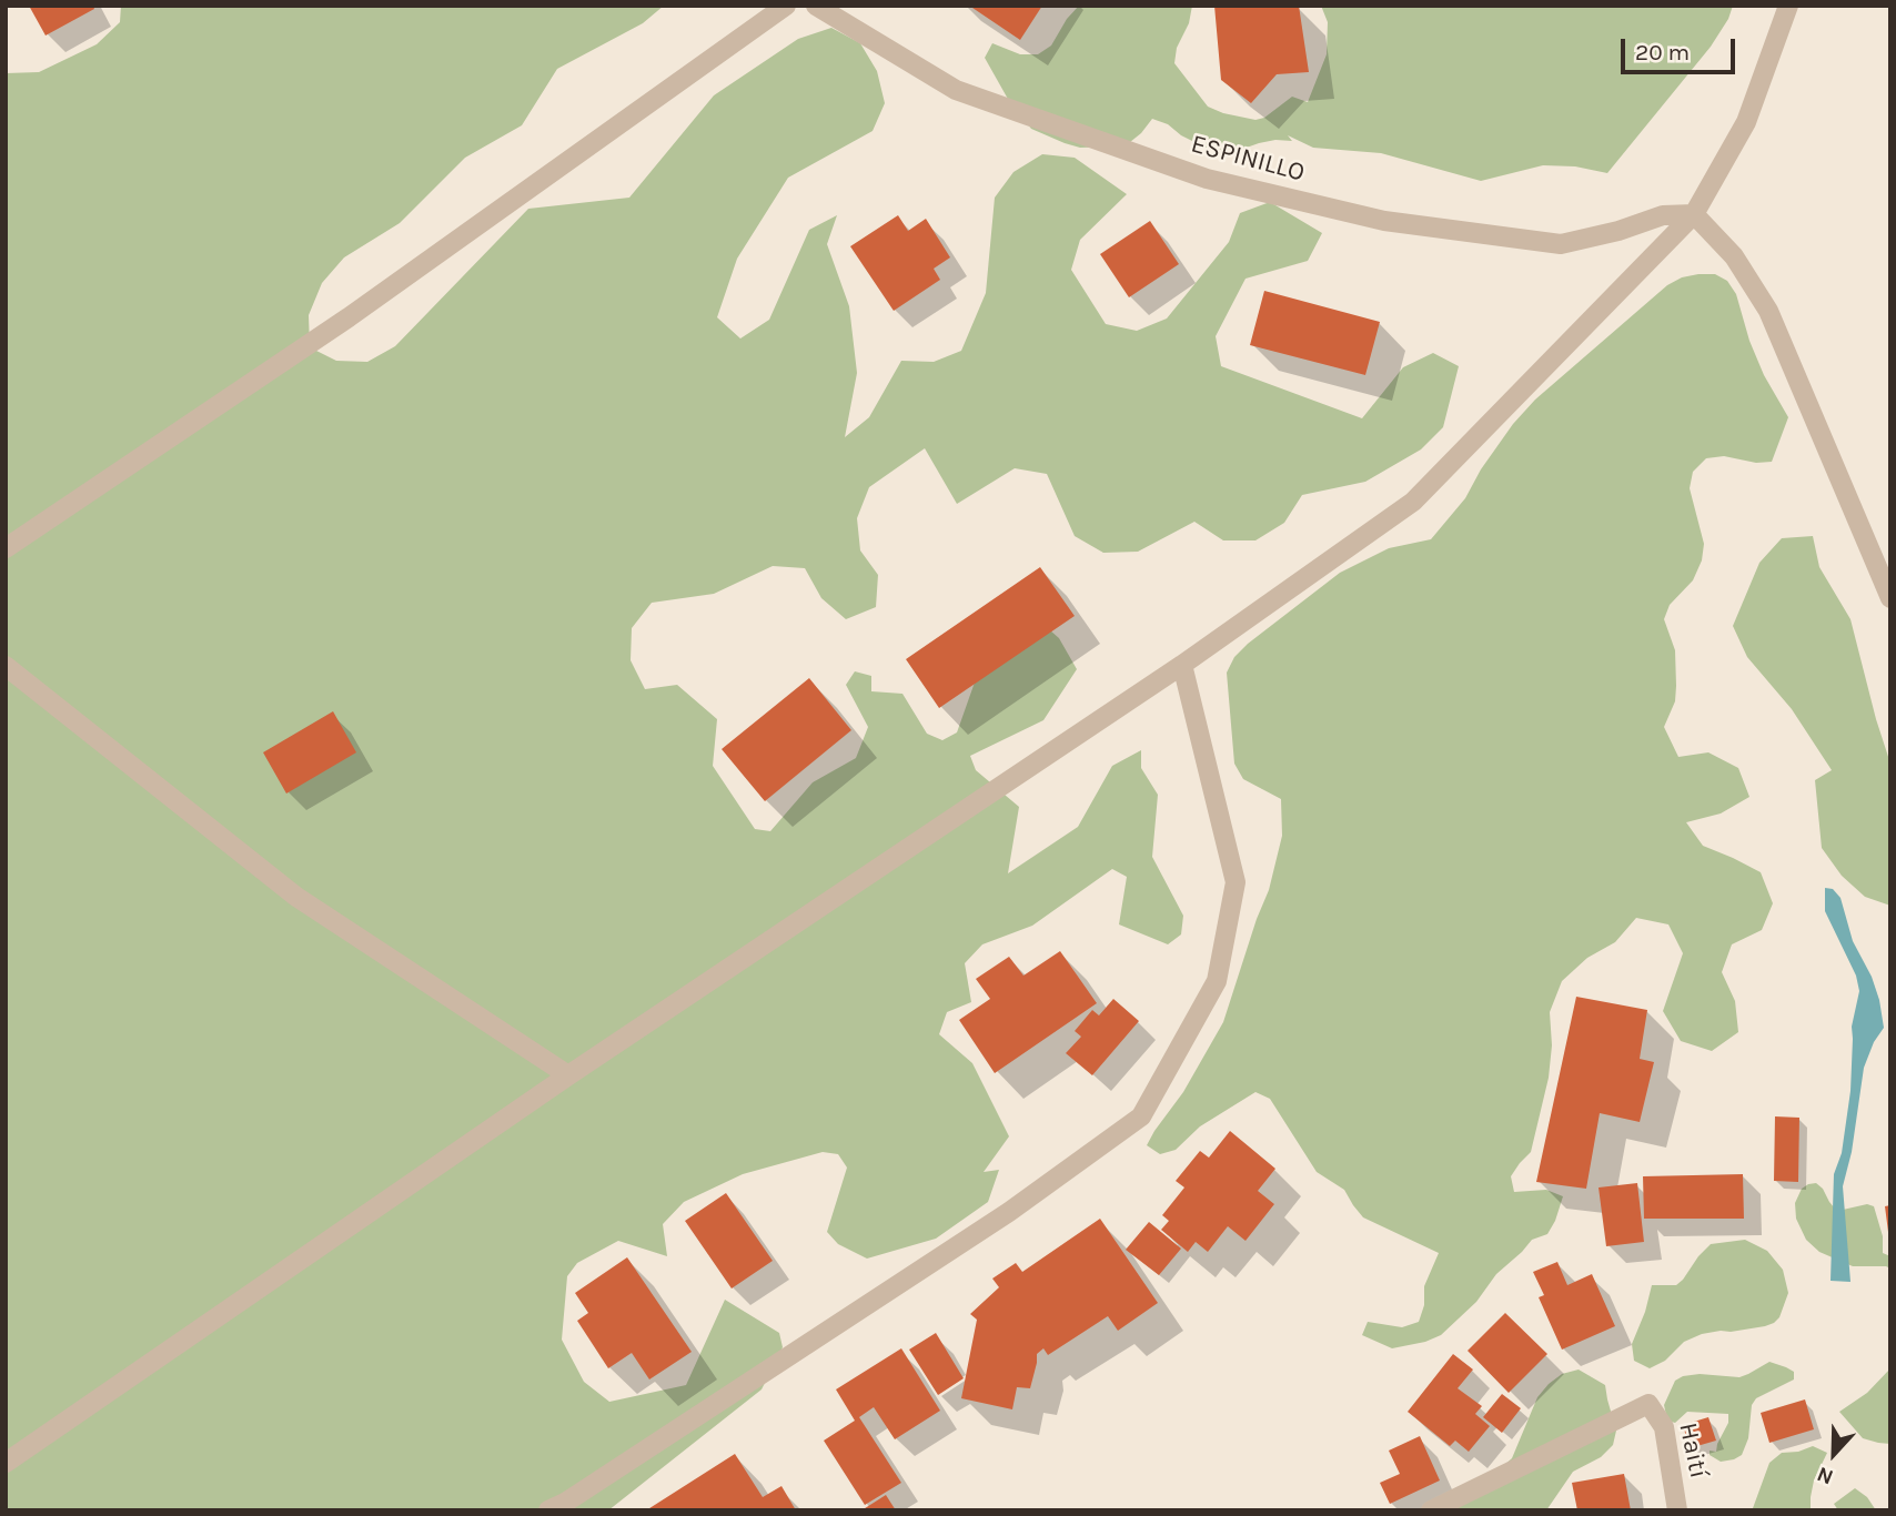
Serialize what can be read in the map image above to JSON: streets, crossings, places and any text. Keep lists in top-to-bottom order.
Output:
{
  "streets": {
    "street": ["ESPINILLO", "Haití"]
  },
  "scale_bar": "20 m",
  "north": "bottom"
}
